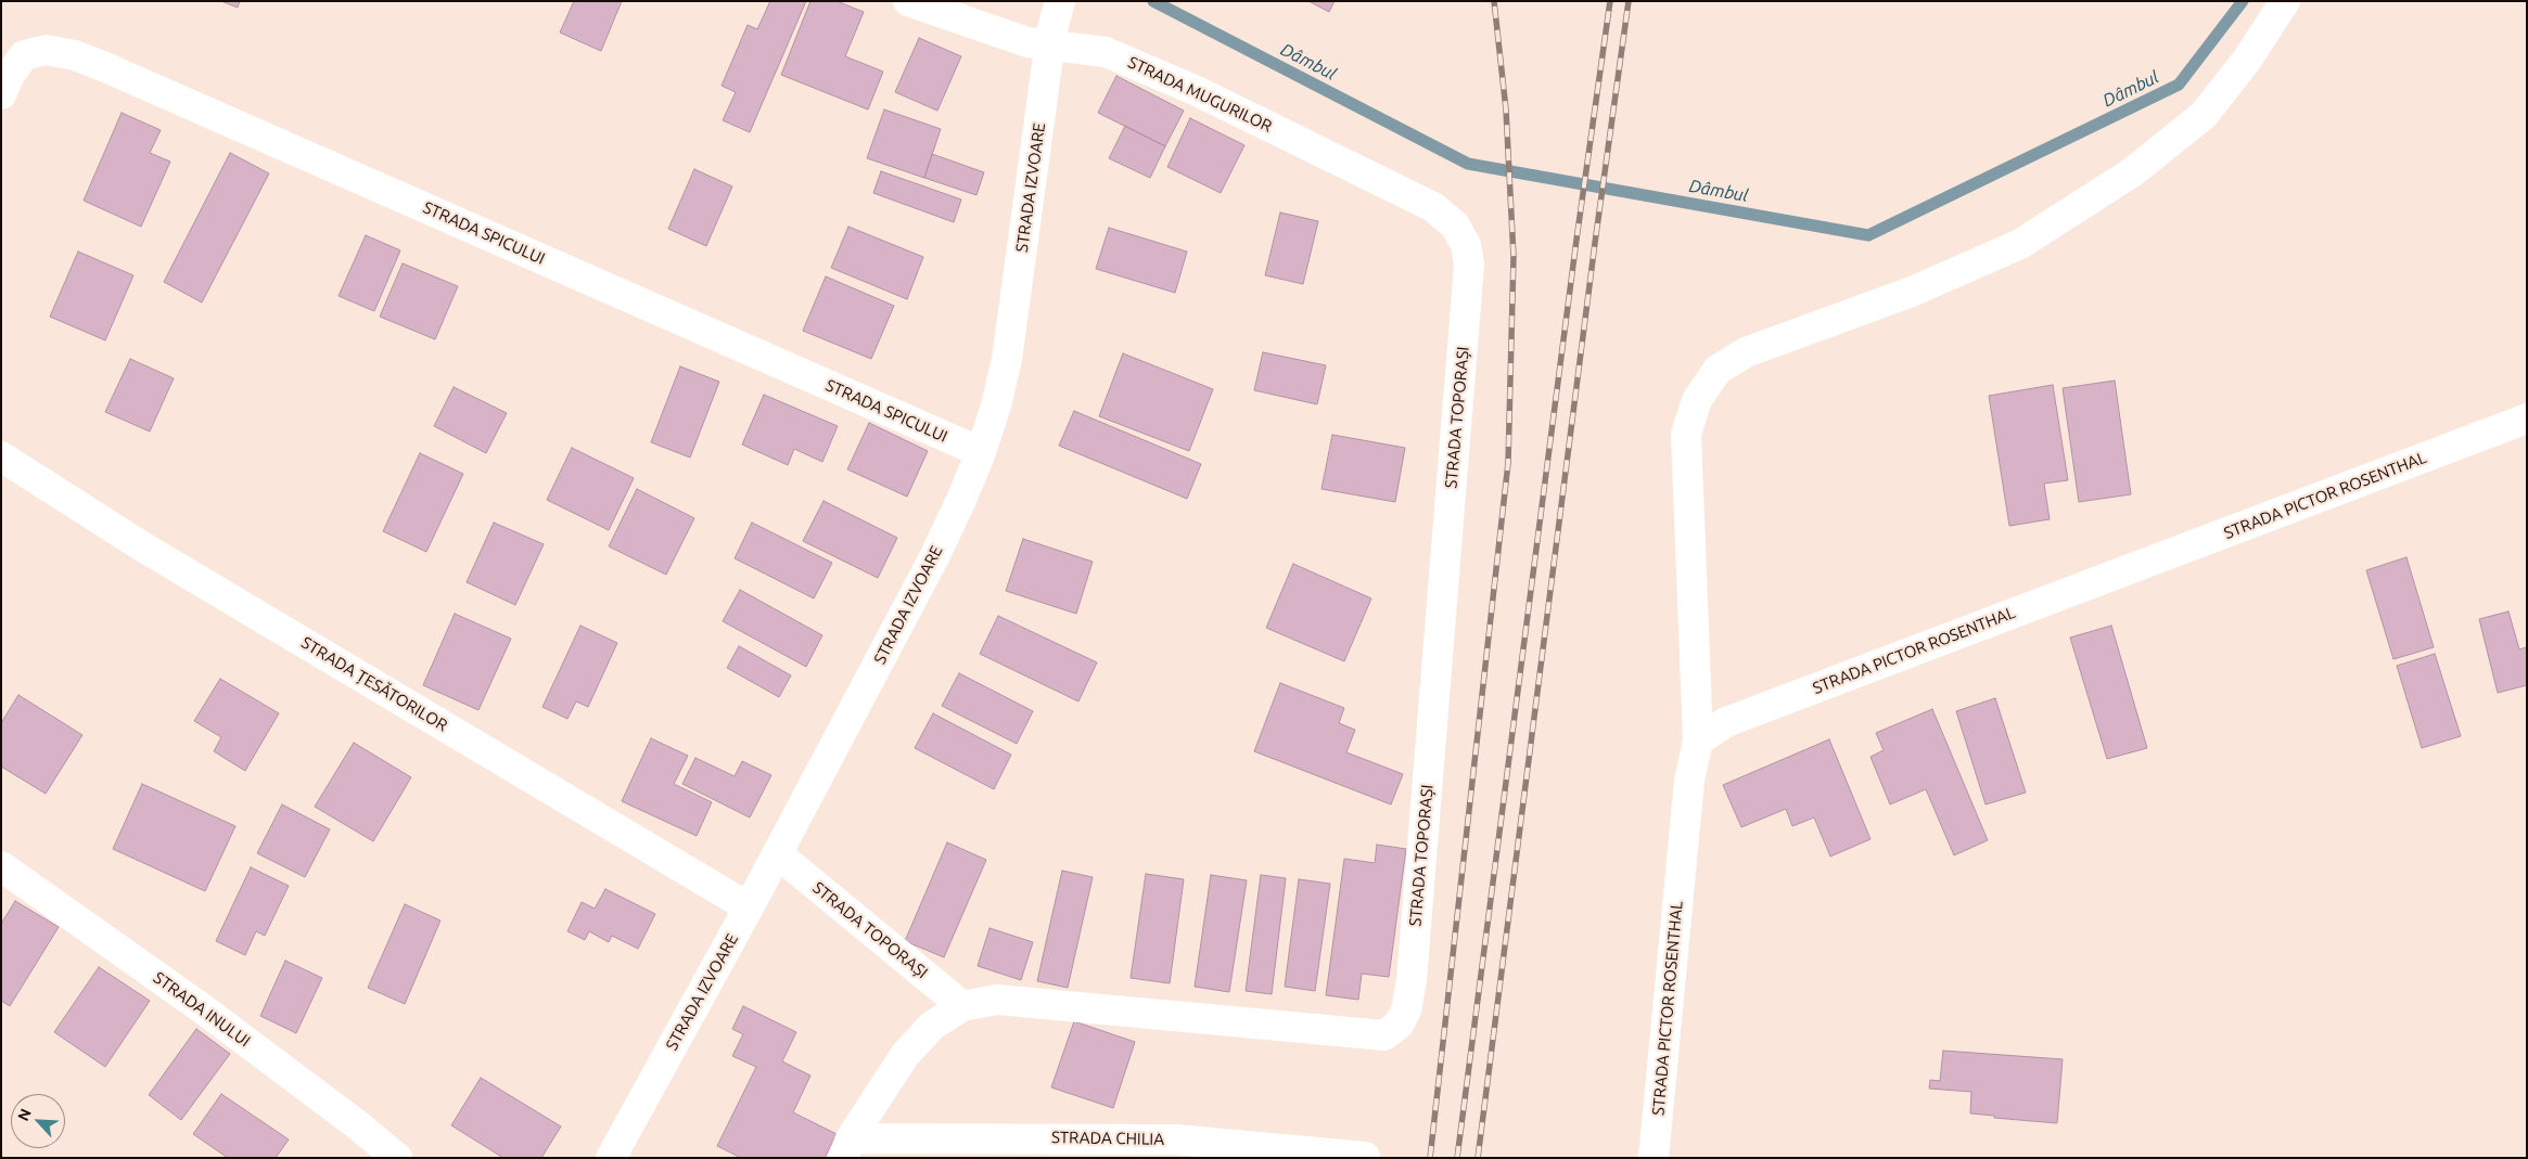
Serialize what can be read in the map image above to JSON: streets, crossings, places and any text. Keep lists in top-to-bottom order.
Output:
{
  "streets": {
    "street": [
      "STRADA MUGURILOR",
      "STRADA IZVOARE",
      "STRADA SPICULUI",
      "STRADA TOPORAȘI",
      "STRADA PICTOR ROSENTHAL",
      "STRADA ȚESĂTORILOR",
      "STRADA INULUI",
      "STRADA CHILIA"
    ]
  },
  "crossings": [
    ["STRADA MUGURILOR", "STRADA IZVOARE"],
    ["STRADA MUGURILOR", "STRADA TOPORAȘI"],
    ["STRADA IZVOARE", "STRADA SPICULUI"],
    ["STRADA IZVOARE", "STRADA TOPORAȘI"],
    ["STRADA IZVOARE", "STRADA ȚESĂTORILOR"],
    ["STRADA TOPORAȘI", "STRADA CHILIA"]
  ],
  "water": ["Dâmbul"],
  "north": "top left"
}
